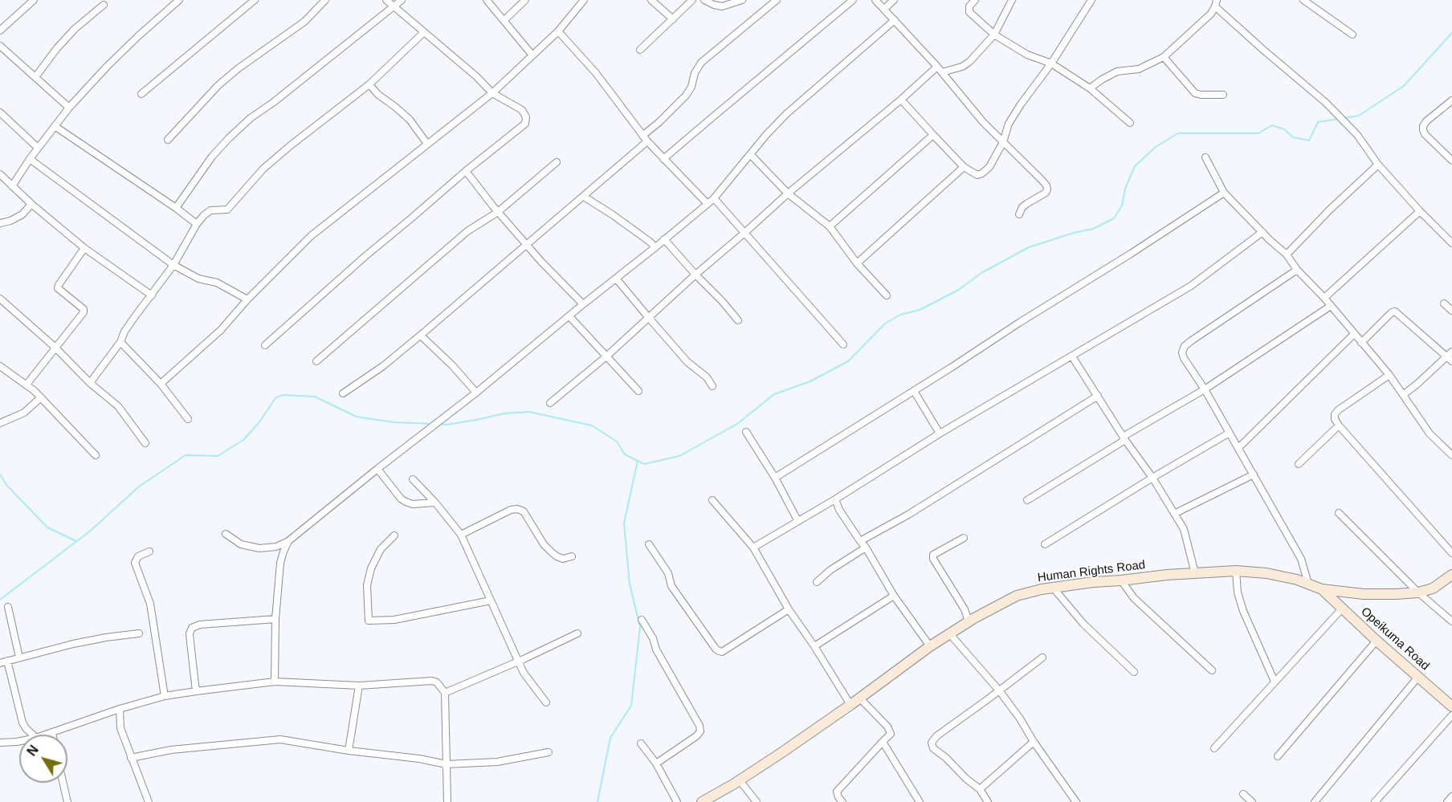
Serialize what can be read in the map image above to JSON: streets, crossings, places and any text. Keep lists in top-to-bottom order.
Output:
{
  "streets": {
    "street": ["Human Rights Road", "Opeikuma Road"]
  },
  "crossings": [
    ["Human Rights Road", "Opeikuma Road"]
  ],
  "north": "top left"
}
